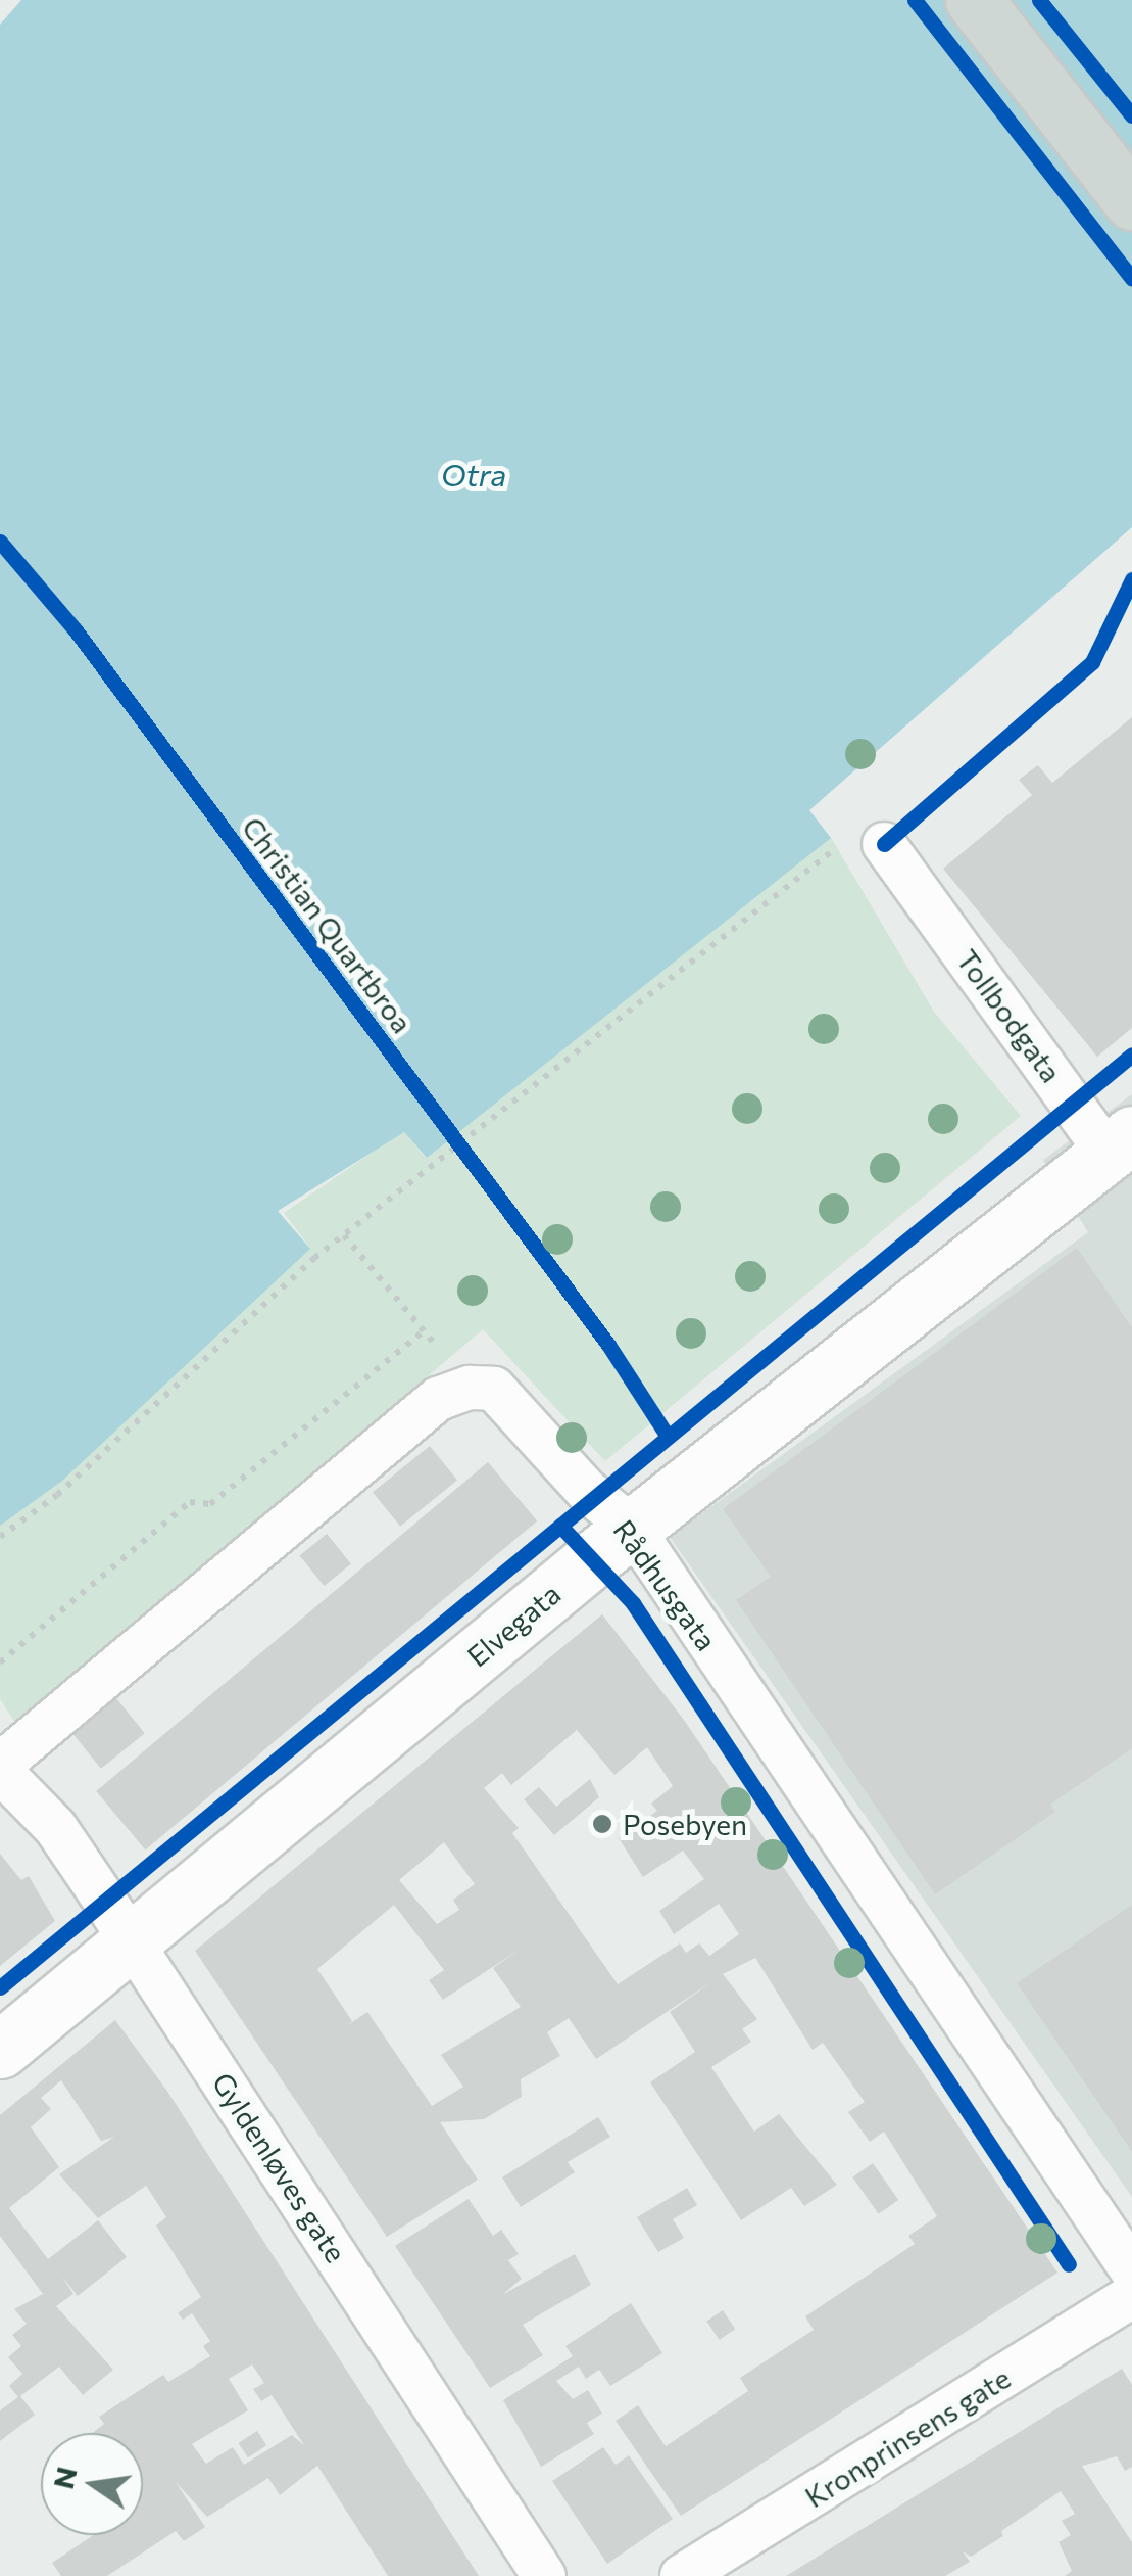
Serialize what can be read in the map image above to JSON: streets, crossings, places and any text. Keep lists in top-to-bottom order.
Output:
{
  "streets": {
    "street": [
      "Tollbodgata",
      "Rådhusgata",
      "Elvegata",
      "Gyldenløves gate",
      "Kronprinsens gate"
    ],
    "cycle path": ["Christian Quartbroa"]
  },
  "crossings": [
    ["Tollbodgata", "Elvegata"],
    ["Rådhusgata", "Elvegata"],
    ["Elvegata", "Gyldenløves gate"]
  ],
  "water": ["Otra"],
  "places": ["Posebyen"],
  "north": "left"
}
